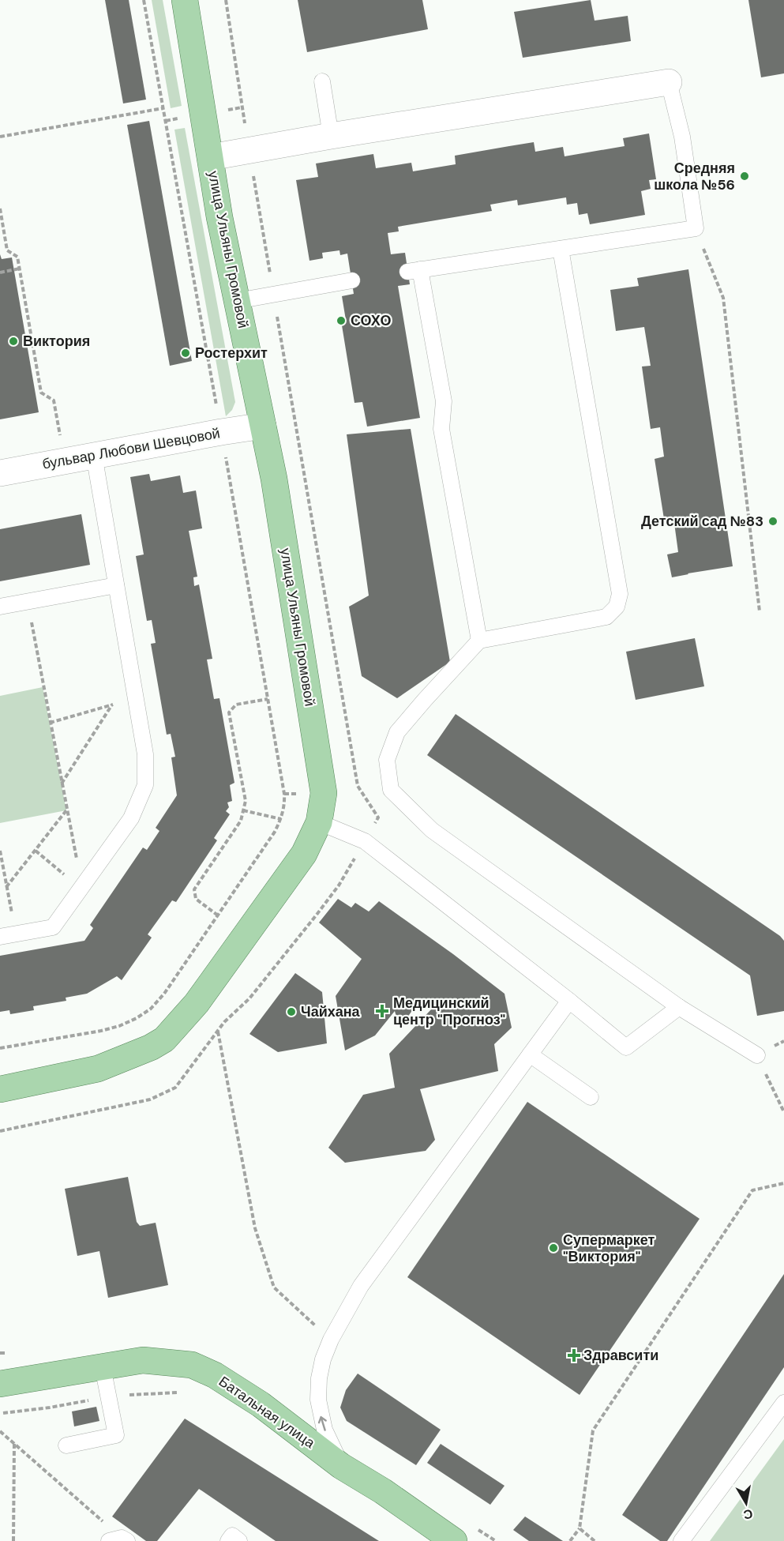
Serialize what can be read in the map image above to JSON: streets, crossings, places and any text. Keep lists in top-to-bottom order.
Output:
{
  "streets": {
    "main road": ["улица Ульяны Громовой", "Батальная улица"],
    "street": ["бульвар Любови Шевцовой"]
  },
  "crossings": [
    ["улица Ульяны Громовой", "бульвар Любови Шевцовой"]
  ],
  "places": {
    "other": [
      "Средняя школа №56",
      "СОХО",
      "Виктория",
      "Ростерхит",
      "Детский сад №83",
      "Чайхана",
      "Супермаркет \"Виктория\""
    ],
    "health": ["Медицинский центр \"Прогноз\"", "Здравсити"]
  },
  "north": "bottom"
}
